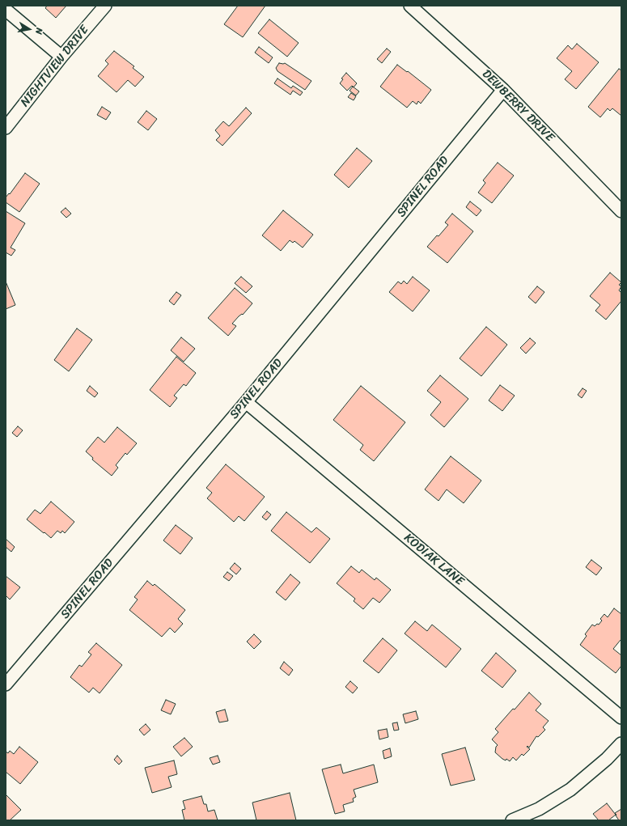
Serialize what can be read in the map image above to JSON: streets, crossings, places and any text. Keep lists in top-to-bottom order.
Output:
{
  "streets": {
    "street": [
      "NIGHTVIEW DRIVE",
      "DEWBERRY DRIVE",
      "SPINEL ROAD",
      "KODIAK LANE"
    ]
  },
  "crossings": [
    ["DEWBERRY DRIVE", "SPINEL ROAD"],
    ["SPINEL ROAD", "KODIAK LANE"]
  ],
  "north": "right"
}
